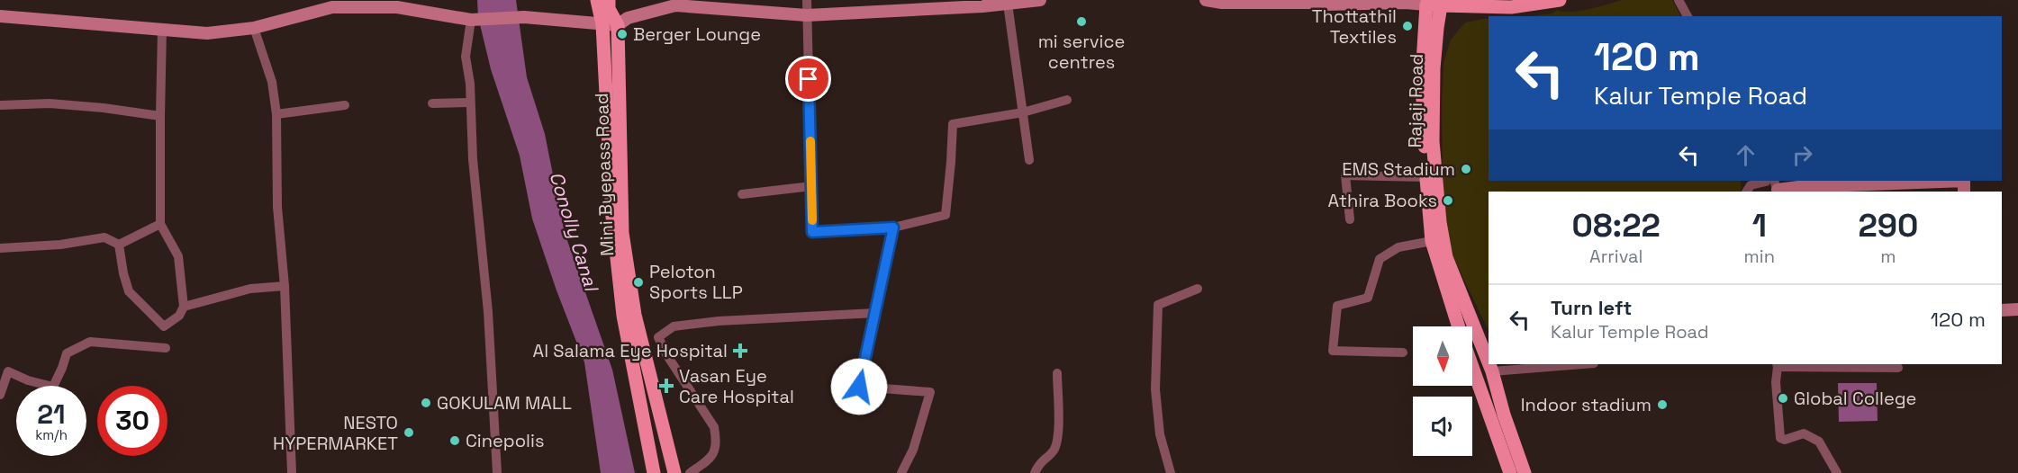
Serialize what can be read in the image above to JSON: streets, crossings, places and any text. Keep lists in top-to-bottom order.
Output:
{
  "streets": {
    "main road": ["Rajaji Road", "Mini Byepass Road"]
  },
  "water": ["Conolly Canal"],
  "places": {
    "other": [
      "mi service centres",
      "Thottathil Textiles",
      "Berger Lounge",
      "EMS Stadium",
      "Athira Books",
      "Peloton Sports LLP",
      "Global College",
      "GOKULAM MALL",
      "Indoor stadium",
      "NESTO HYPERMARKET",
      "Cinepolis"
    ],
    "health": ["Al Salama Eye Hospital", "Vasan Eye Care Hospital"]
  },
  "north": "bottom",
  "page": {
    "turn": ["120 m", "Kalur Temple Road"],
    "eta": [
      "08:22",
      "Arrival",
      "1",
      "min",
      "290",
      "m"
    ],
    "list": [
      {
        "name": "Turn left",
        "note": "Kalur Temple Road",
        "value": "120 m"
      }
    ],
    "speed": "21 km/h",
    "limit": "30"
  }
}
